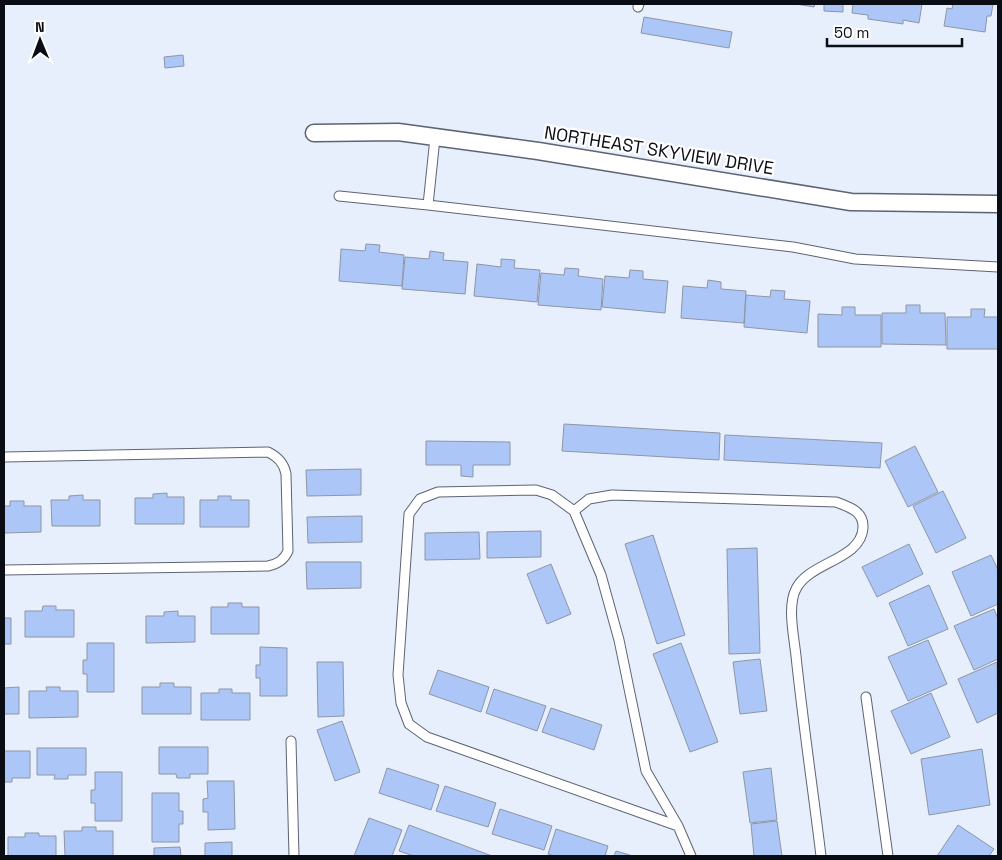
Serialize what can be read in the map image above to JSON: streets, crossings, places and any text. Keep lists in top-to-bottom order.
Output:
{
  "streets": {
    "street": ["NORTHEAST SKYVIEW DRIVE"]
  },
  "scale_bar": "50 m",
  "north": "top"
}
